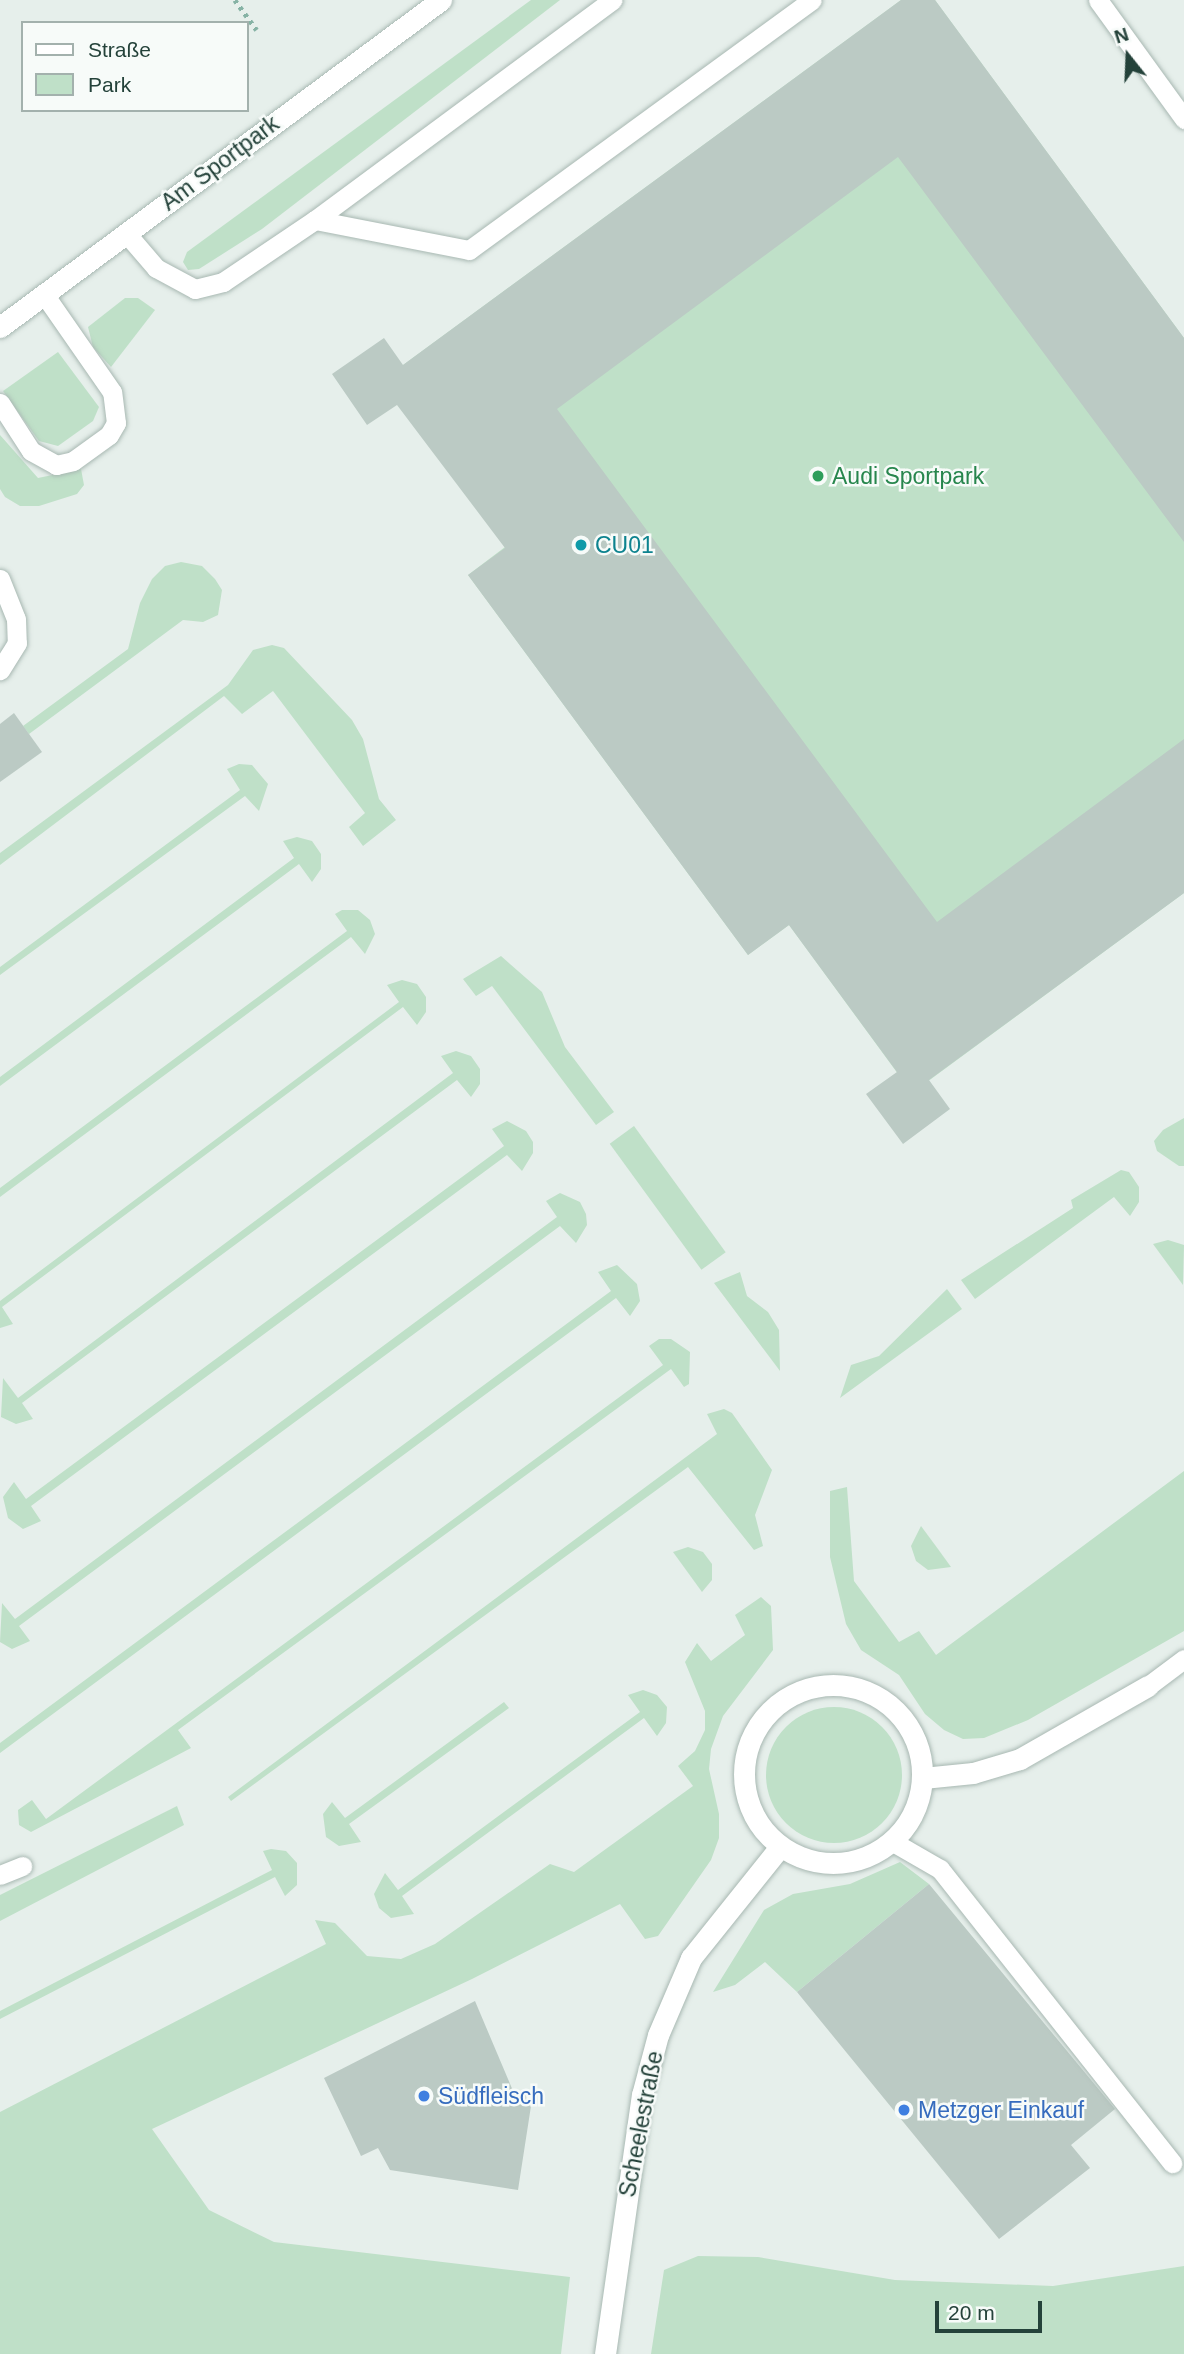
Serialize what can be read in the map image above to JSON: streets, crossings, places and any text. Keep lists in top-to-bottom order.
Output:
{
  "streets": {
    "street": ["Am Sportpark", "Scheelestraße"]
  },
  "places": [
    "Audi Sportpark",
    "CU01",
    "Südfleisch",
    "Metzger Einkauf"
  ],
  "legend": ["Straße", "Park"],
  "scale_bar": "20 m",
  "north": "top"
}
